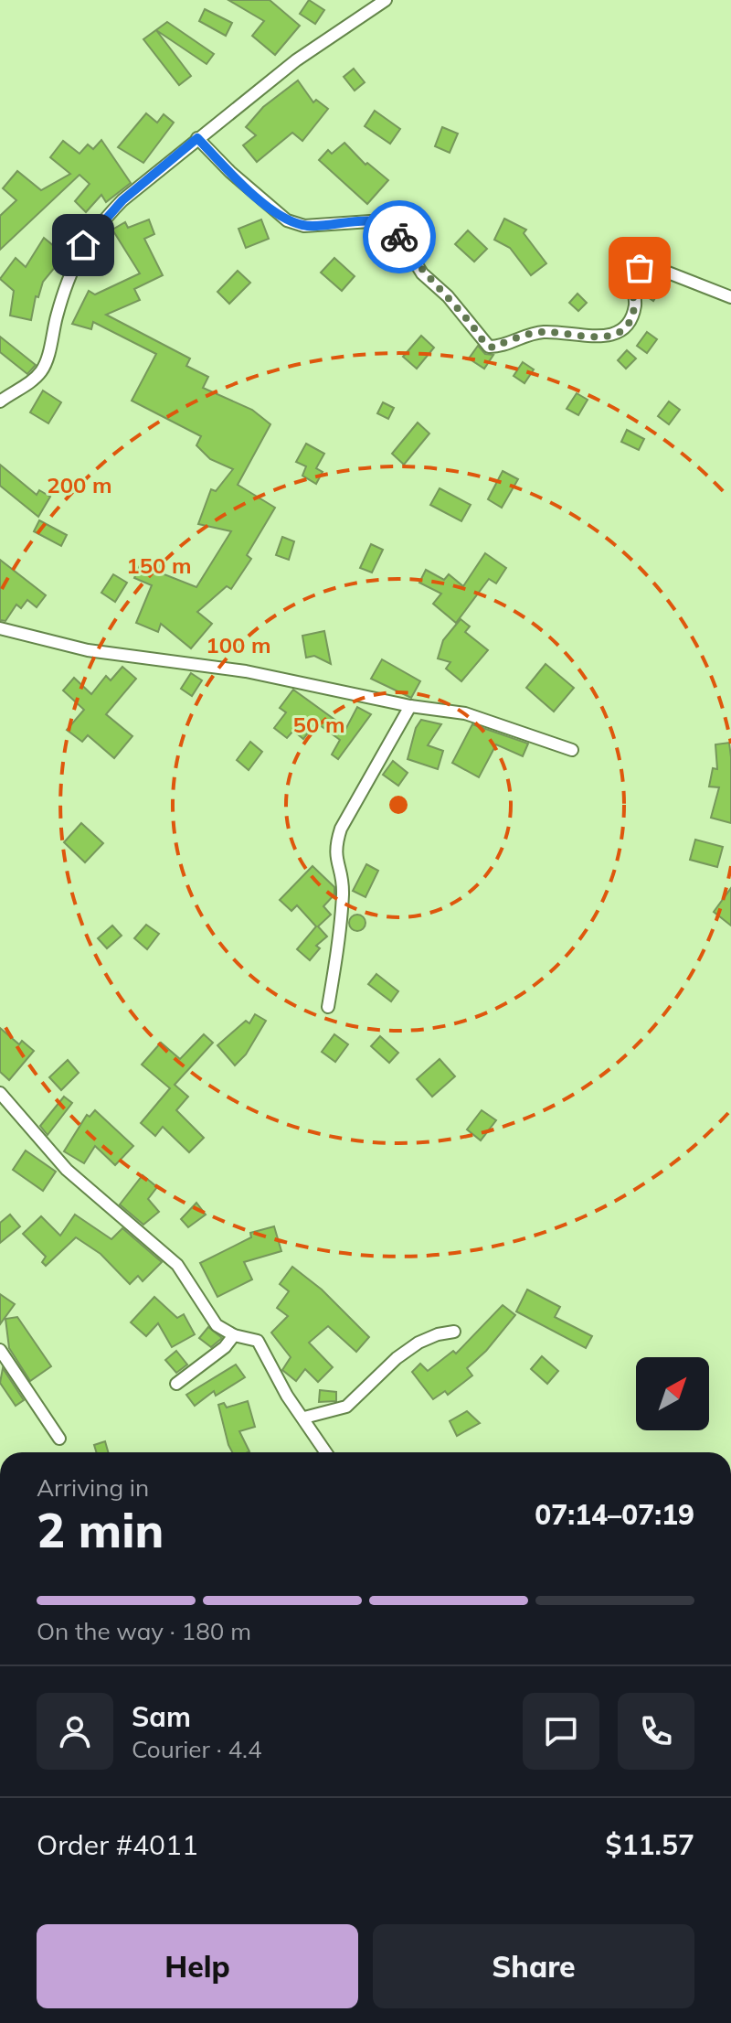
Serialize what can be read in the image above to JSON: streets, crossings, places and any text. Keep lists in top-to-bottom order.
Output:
{
  "north": "top right",
  "page": {
    "heading": ["2 min", "Arriving in", "07:14–07:19"],
    "panel": [
      "Sam",
      "Courier · 4.4",
      "Order #4011",
      "$11.57"
    ],
    "bar": "On the way · 180 m",
    "buttons": ["Help", "Share"]
  },
  "rings": [
    "200 m",
    "150 m",
    "100 m",
    "50 m"
  ]
}
